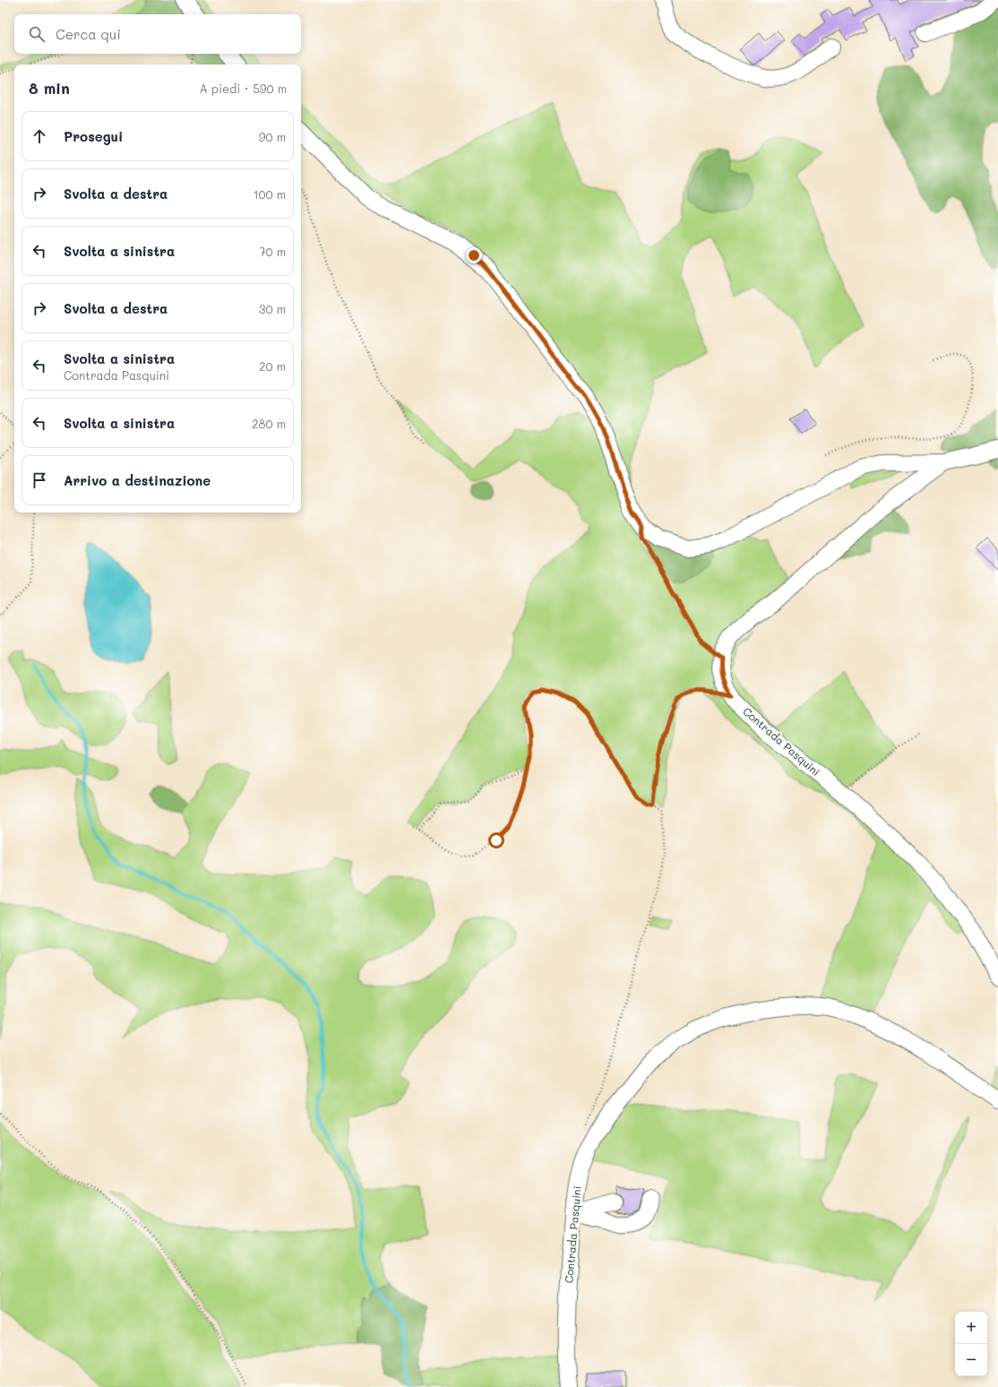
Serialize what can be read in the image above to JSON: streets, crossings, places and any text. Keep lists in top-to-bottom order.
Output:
{
  "streets": {
    "street": ["Contrada Pasquini"]
  },
  "page": {
    "search": "Cerca qui",
    "heading": ["8 min", "A piedi · 590 m"],
    "list": [
      ["Prosegui", "90 m"],
      ["Svolta a destra", "100 m"],
      ["Svolta a sinistra", "70 m"],
      ["Svolta a destra", "30 m"],
      ["Svolta a sinistra", "Contrada Pasquini", "20 m"],
      ["Svolta a sinistra", "280 m"],
      "Arrivo a destinazione"
    ],
    "map_buttons": ["+", "−"]
  }
}
